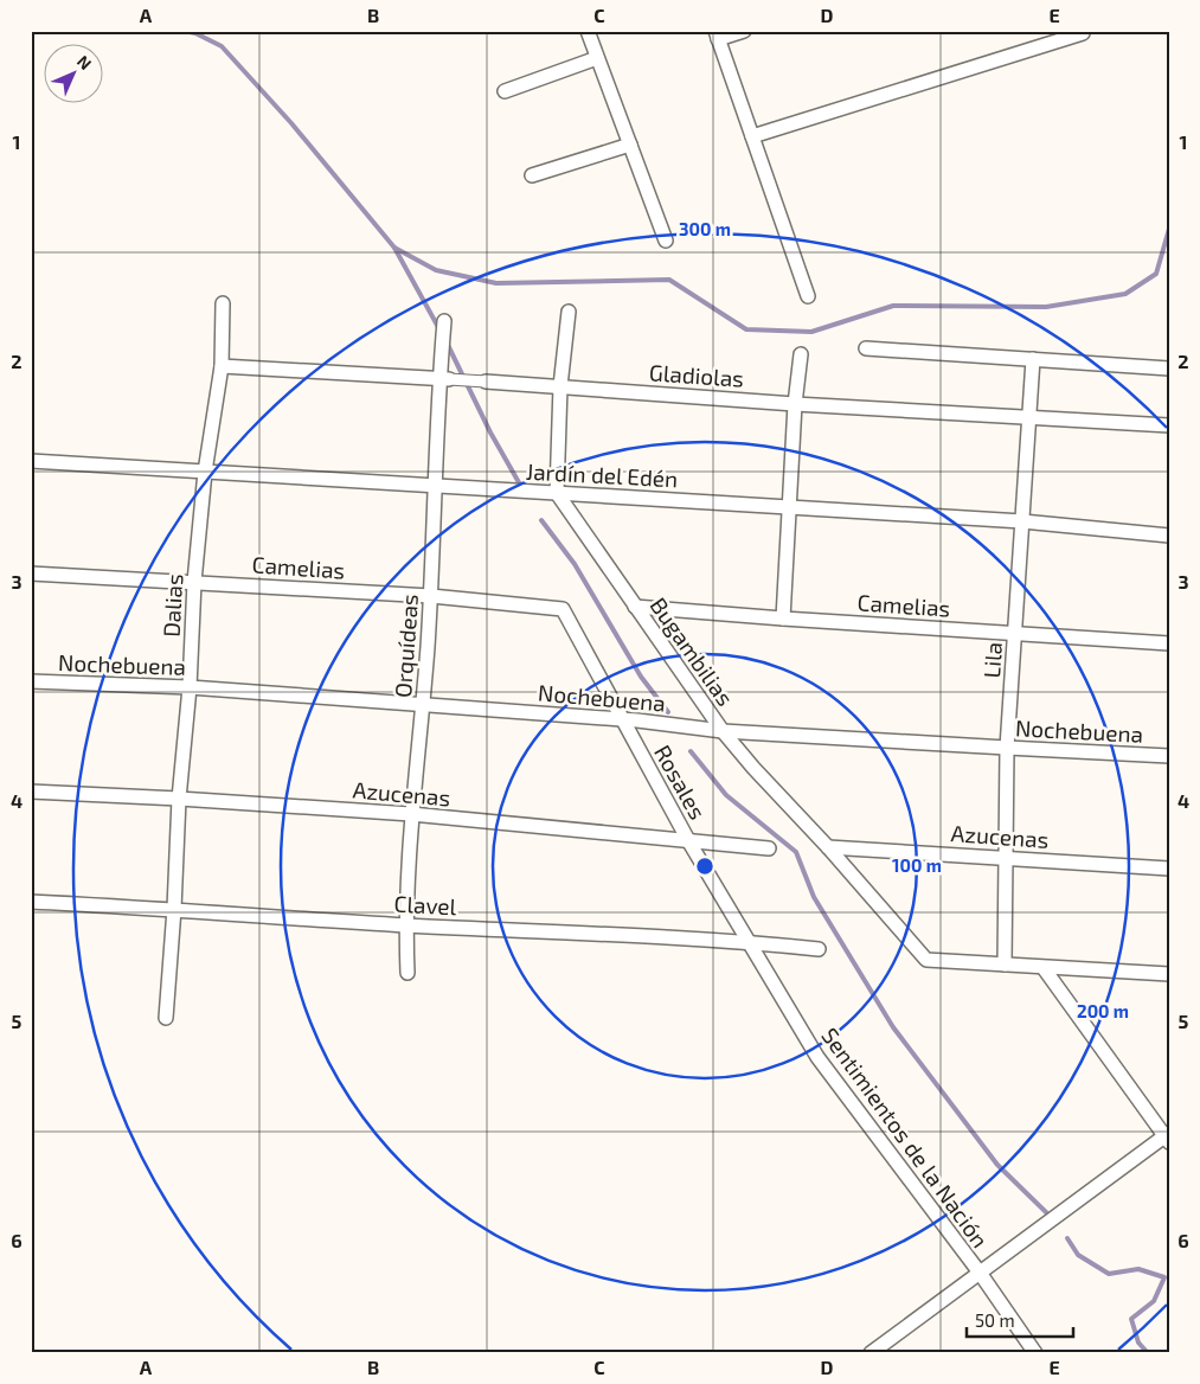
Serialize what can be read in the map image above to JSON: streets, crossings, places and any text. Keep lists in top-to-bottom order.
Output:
{
  "streets": {
    "street": [
      "Gladiolas",
      "Jardín del Edén",
      "Camelias",
      "Dalias",
      "Orquídeas",
      "Bugambilias",
      "Lila",
      "Nochebuena",
      "Rosales",
      "Azucenas",
      "Clavel",
      "Sentimientos de la Nación"
    ]
  },
  "crossings": [
    ["Gladiolas", "Dalias"],
    ["Gladiolas", "Orquídeas"],
    ["Gladiolas", "Lila"],
    ["Jardín del Edén", "Dalias"],
    ["Jardín del Edén", "Orquídeas"],
    ["Jardín del Edén", "Bugambilias"],
    ["Jardín del Edén", "Lila"],
    ["Camelias", "Dalias"],
    ["Camelias", "Orquídeas"],
    ["Camelias", "Bugambilias"],
    ["Camelias", "Lila"],
    ["Camelias", "Rosales"],
    ["Dalias", "Nochebuena"],
    ["Dalias", "Azucenas"],
    ["Dalias", "Clavel"],
    ["Orquídeas", "Nochebuena"],
    ["Orquídeas", "Azucenas"],
    ["Orquídeas", "Clavel"],
    ["Bugambilias", "Lila"],
    ["Bugambilias", "Nochebuena"],
    ["Bugambilias", "Azucenas"],
    ["Lila", "Nochebuena"],
    ["Lila", "Azucenas"],
    ["Nochebuena", "Rosales"],
    ["Rosales", "Azucenas"],
    ["Rosales", "Clavel"],
    ["Rosales", "Sentimientos de la Nación"],
    ["Clavel", "Sentimientos de la Nación"]
  ],
  "scale_bar": "50 m",
  "north": "top right",
  "grid": {
    "columns": [
      "A",
      "B",
      "C",
      "D",
      "E"
    ],
    "rows": [
      "1",
      "2",
      "3",
      "4",
      "5",
      "6"
    ]
  },
  "rings": ["300 m", "100 m", "200 m"]
}
